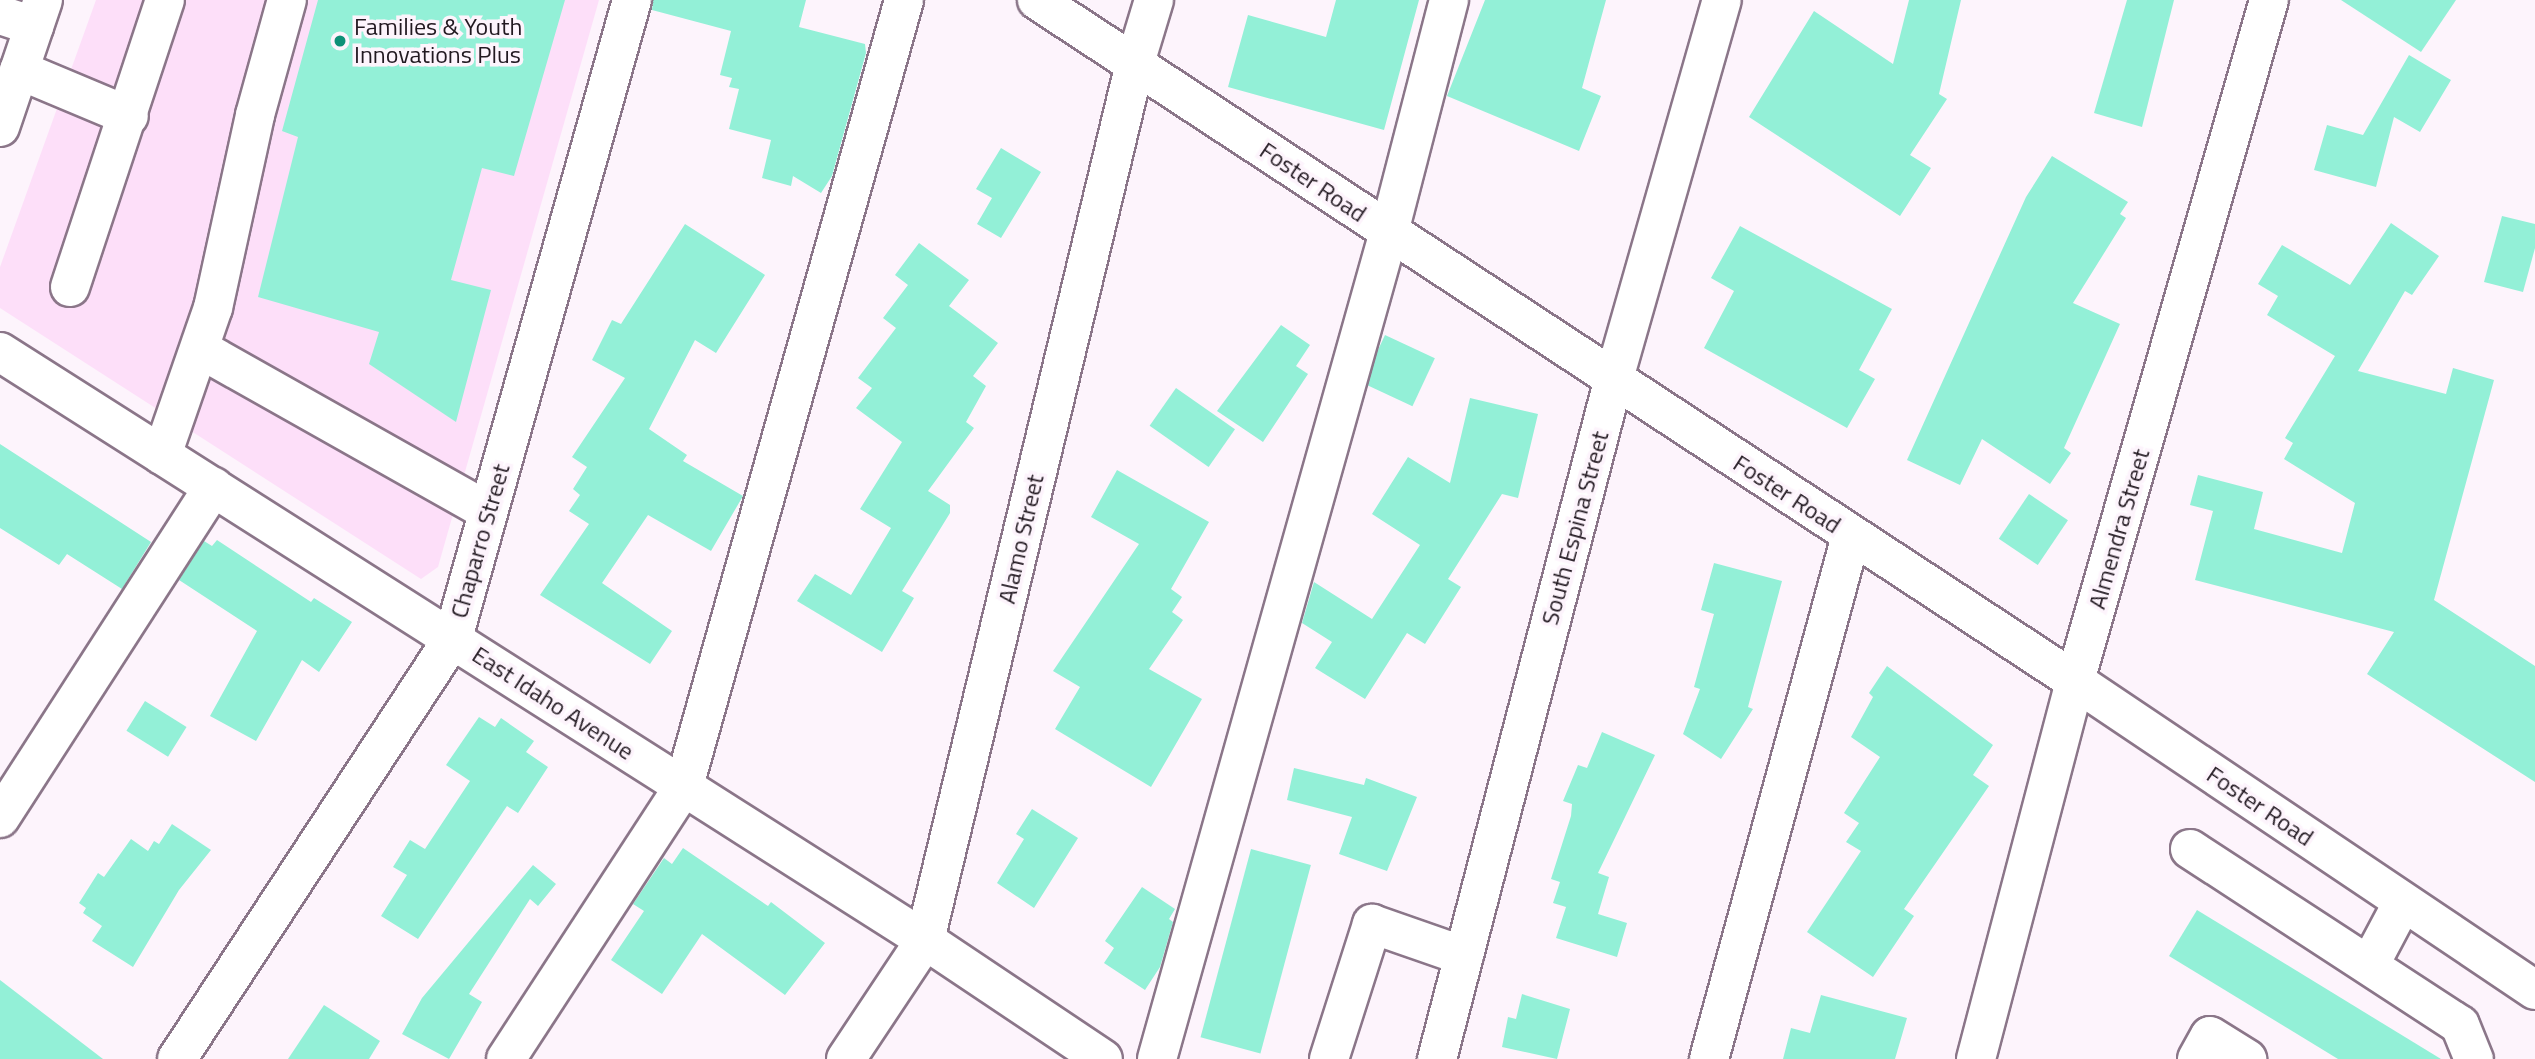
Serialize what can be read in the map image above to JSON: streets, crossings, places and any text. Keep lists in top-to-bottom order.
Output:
{
  "streets": {
    "street": [
      "Foster Road",
      "South Espina Street",
      "Almendra Street",
      "Alamo Street",
      "Chaparro Street",
      "East Idaho Avenue"
    ]
  },
  "crossings": [
    ["Foster Road", "South Espina Street"],
    ["Foster Road", "Almendra Street"],
    ["Foster Road", "Alamo Street"],
    ["Alamo Street", "East Idaho Avenue"],
    ["Chaparro Street", "East Idaho Avenue"]
  ],
  "places": ["Families & Youth Innovations Plus"]
}
